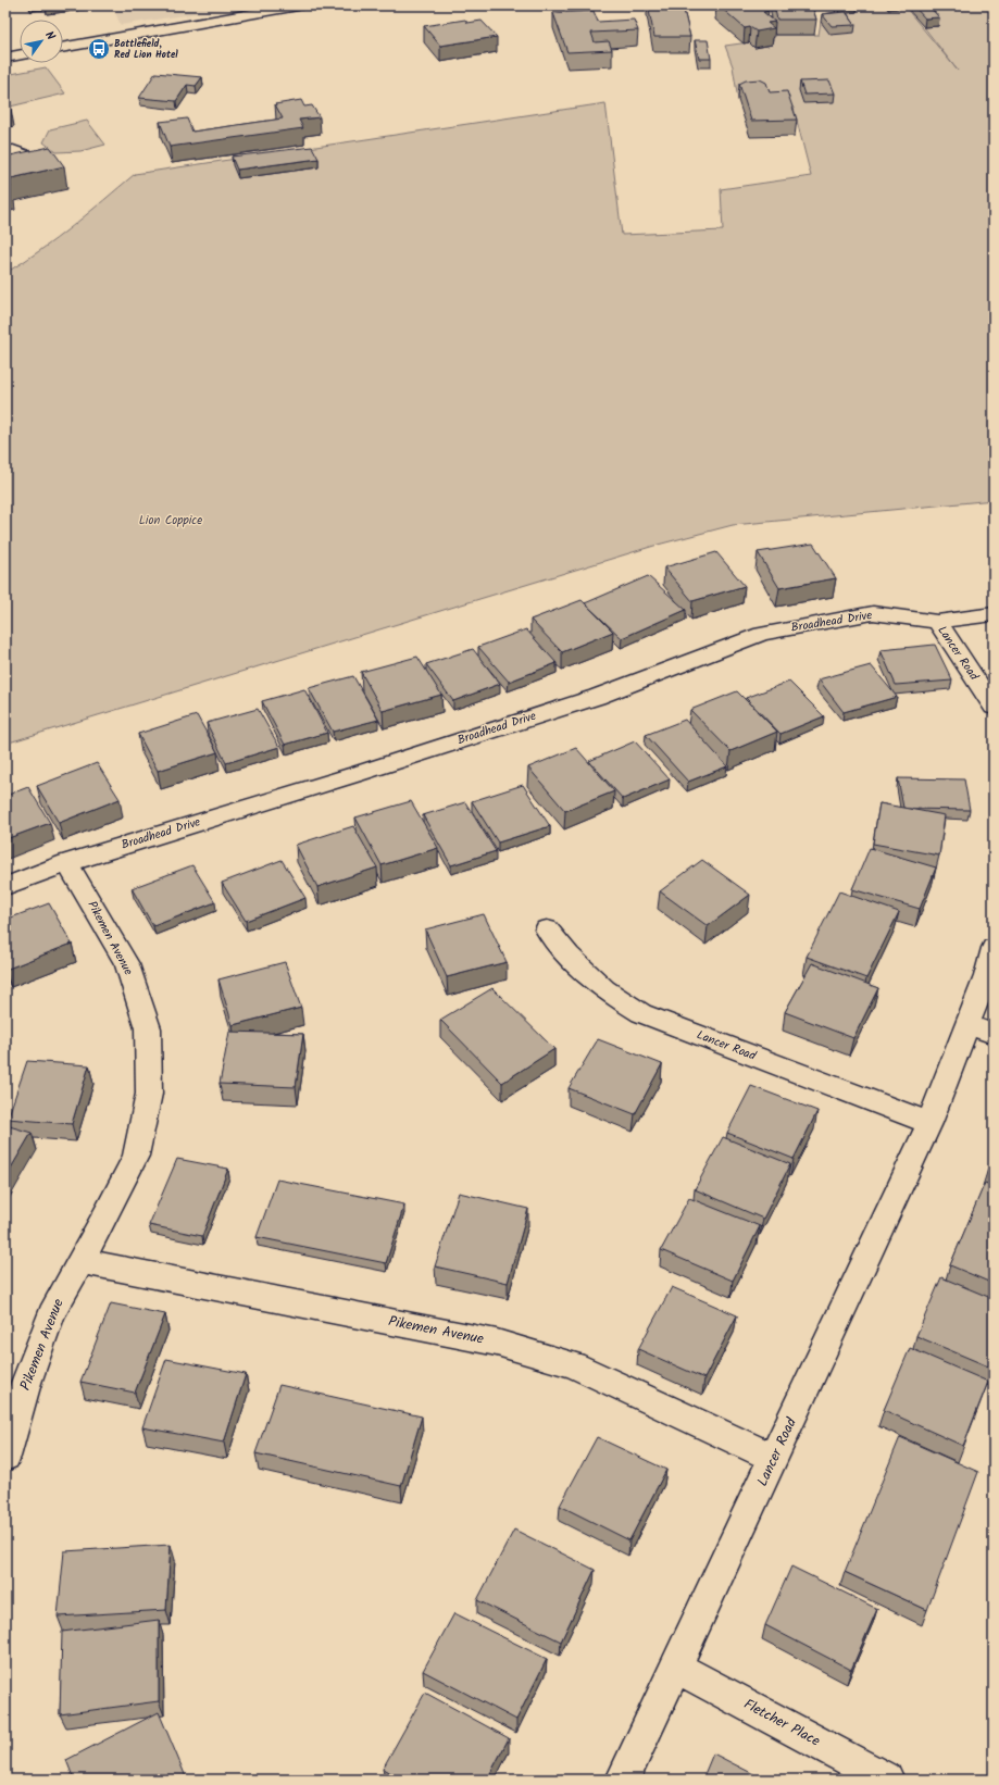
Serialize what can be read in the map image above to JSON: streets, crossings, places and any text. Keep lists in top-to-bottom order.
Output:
{
  "streets": {
    "street": [
      "Broadhead Drive",
      "Lancer Road",
      "Pikemen Avenue",
      "Fletcher Place"
    ]
  },
  "crossings": [
    ["Broadhead Drive", "Lancer Road"],
    ["Broadhead Drive", "Pikemen Avenue"],
    ["Lancer Road", "Pikemen Avenue"],
    ["Lancer Road", "Fletcher Place"]
  ],
  "parks": ["Lion Coppice"],
  "places": {
    "bus stop": ["Battlefield, Red Lion Hotel"]
  },
  "north": "top right"
}
